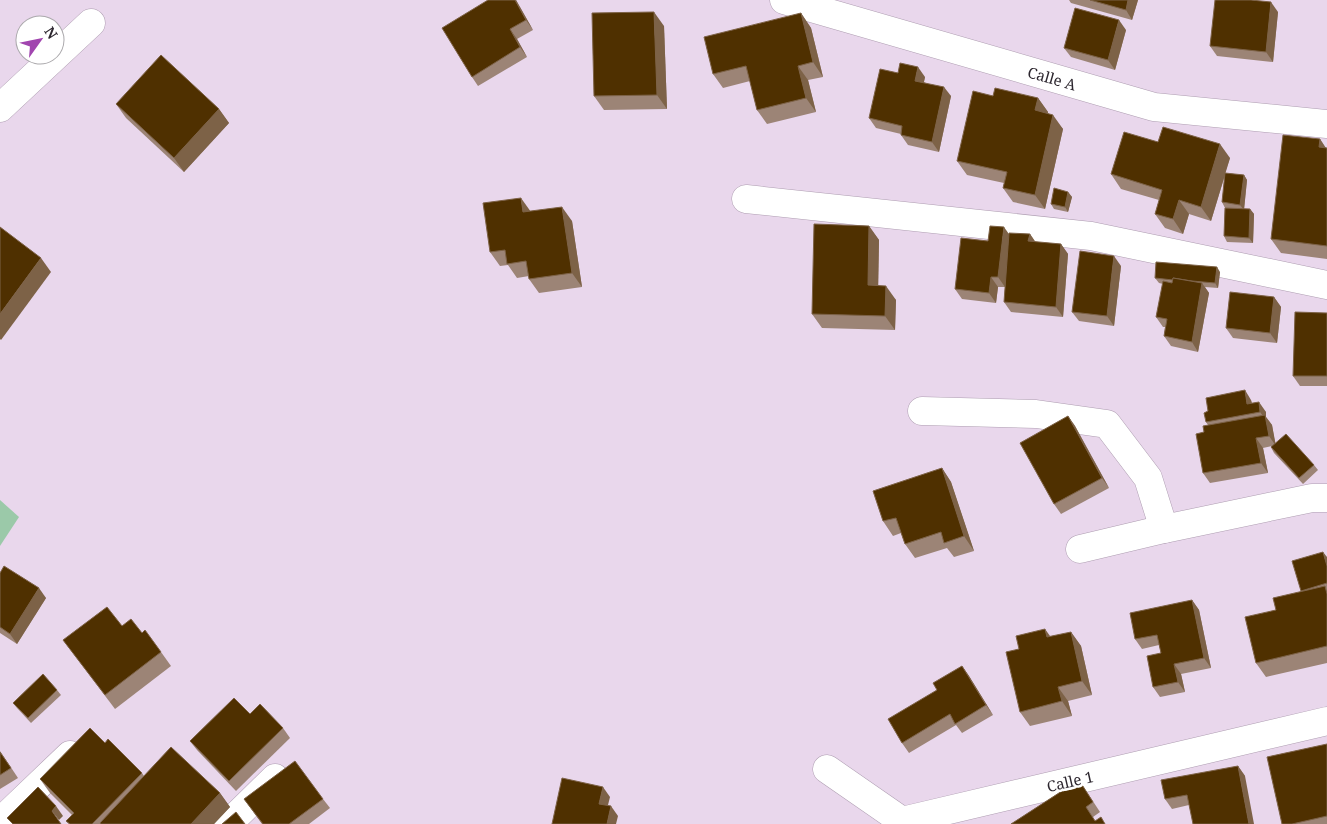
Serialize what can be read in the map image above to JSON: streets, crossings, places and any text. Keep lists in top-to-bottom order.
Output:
{
  "streets": {
    "street": ["Calle A", "Calle 1"]
  },
  "north": "top right"
}
